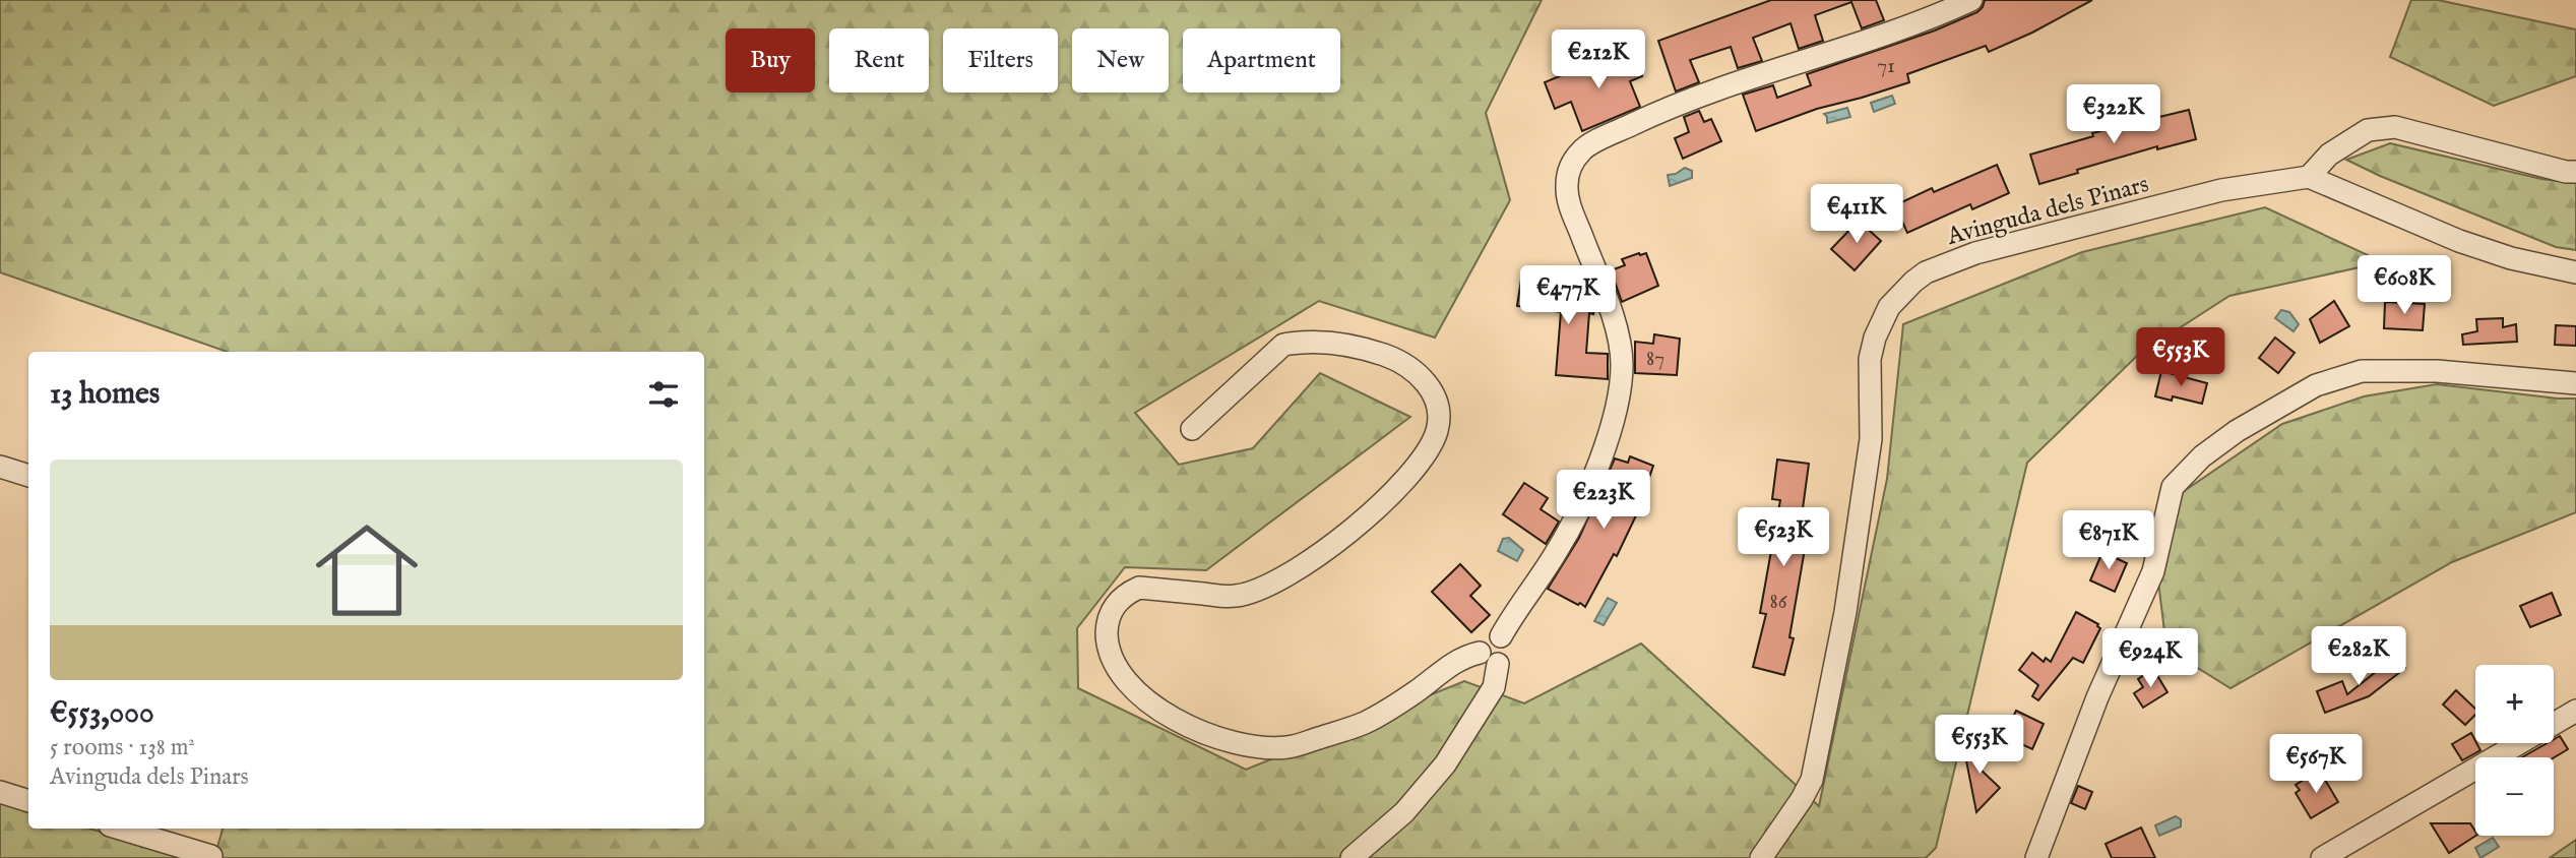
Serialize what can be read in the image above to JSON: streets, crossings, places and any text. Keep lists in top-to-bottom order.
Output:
{
  "streets": {
    "street": ["Avinguda dels Pinars"]
  },
  "house_numbers": ["71", "87", "86"],
  "page": {
    "chip": [
      "Buy",
      "Rent",
      "Filters",
      "New",
      "Apartment"
    ],
    "price": [
      "€212K",
      "€322K",
      "€411K",
      "€608K",
      "€477K",
      "€553K",
      "€223K",
      "€523K",
      "€871K",
      "€282K",
      "€924K",
      "€553K",
      "€567K"
    ],
    "heading": "13 homes",
    "list": [
      {
        "name": "€553,000",
        "note": "5 rooms · 138 m² · Avinguda dels Pinars"
      }
    ],
    "map_buttons": ["+", "−"]
  }
}
